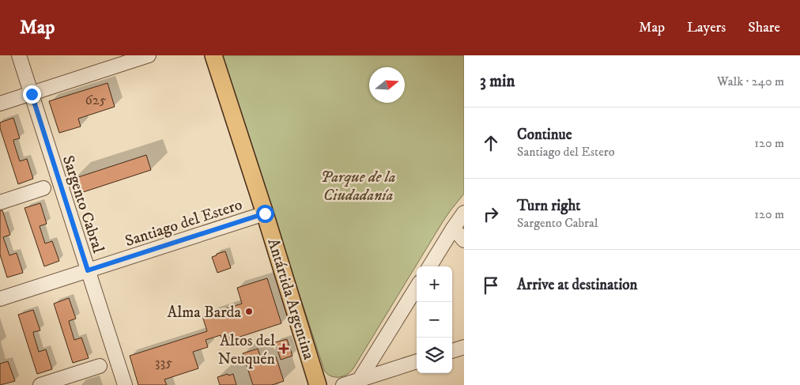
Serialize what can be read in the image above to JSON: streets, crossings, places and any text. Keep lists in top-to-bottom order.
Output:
{
  "streets": {
    "main road": ["Antártida Argentina"],
    "street": ["Sargento Cabral", "Santiago del Estero"]
  },
  "crossings": [
    ["Sargento Cabral", "Santiago del Estero"],
    ["Santiago del Estero", "Antártida Argentina"]
  ],
  "parks": ["Parque de la Ciudadanía"],
  "places": {
    "other": ["Alma Barda"],
    "health": ["Altos del Neuquén"]
  },
  "house_numbers": ["625", "335"],
  "north": "right",
  "page": {
    "header": "Map",
    "nav": ["Map", "Layers", "Share"],
    "heading": ["3 min", "Walk · 240 m"],
    "list": [
      ["Continue", "Santiago del Estero", "120 m"],
      ["Turn right", "Sargento Cabral", "120 m"],
      "Arrive at destination"
    ],
    "map_buttons": ["+", "−"]
  }
}
